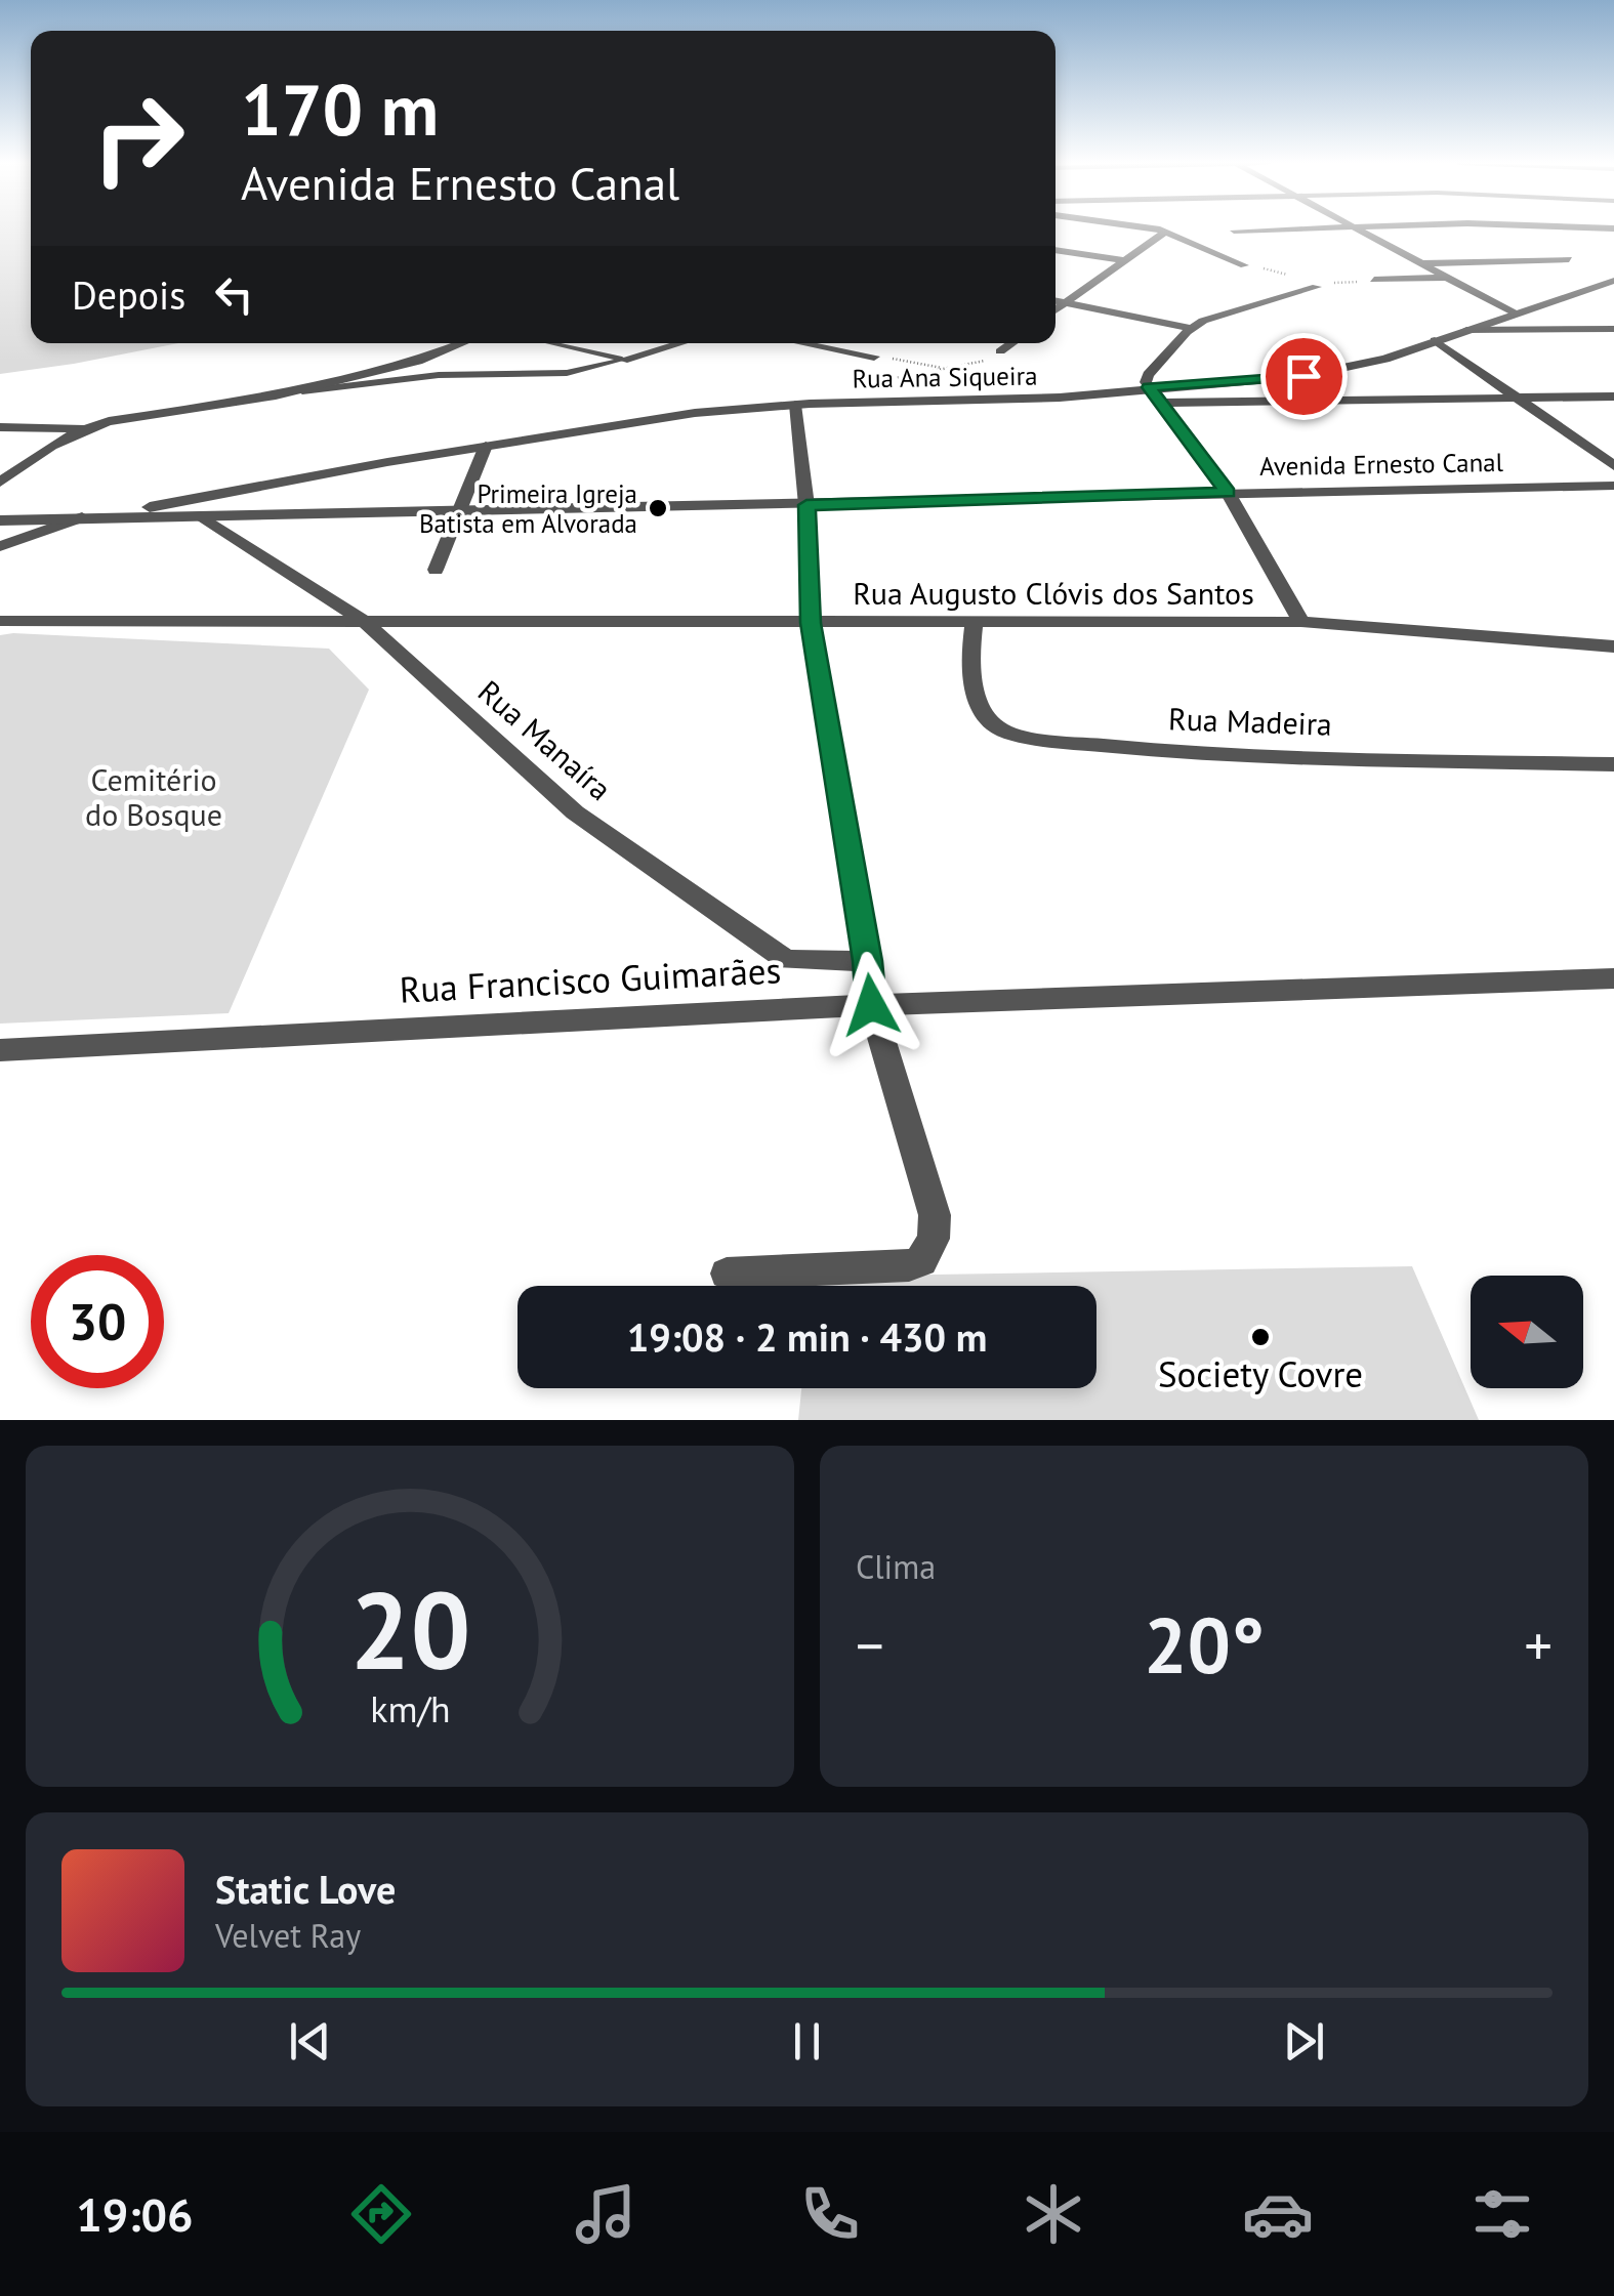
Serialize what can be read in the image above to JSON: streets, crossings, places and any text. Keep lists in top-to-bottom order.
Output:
{
  "streets": {
    "street": [
      "Rua Ana Siqueira",
      "Avenida Ernesto Canal",
      "Rua Augusto Clóvis dos Santos",
      "Rua Madeira",
      "Rua Manaíra",
      "Rua Francisco Guimarães"
    ]
  },
  "crossings": [
    ["Rua Ana Siqueira", "Avenida Ernesto Canal"],
    ["Rua Ana Siqueira", "Rua Manaíra"],
    ["Avenida Ernesto Canal", "Rua Manaíra"],
    ["Rua Augusto Clóvis dos Santos", "Rua Madeira"],
    ["Rua Augusto Clóvis dos Santos", "Rua Manaíra"]
  ],
  "parks": ["Cemitério do Bosque"],
  "places": ["Primeira Igreja Batista em Alvorada", "Society Covre"],
  "north": "left",
  "page": {
    "turn": ["170 m", "Avenida Ernesto Canal"],
    "then": "Depois",
    "limit": "30",
    "trip": "19:08 · 2 min · 430 m",
    "tile": "Clima",
    "heat": ["−", "20°", "+"],
    "song": ["Static Love", "Velvet Ray"],
    "tabs": "19:06",
    "gauge": ["20", "km/h"]
  }
}
